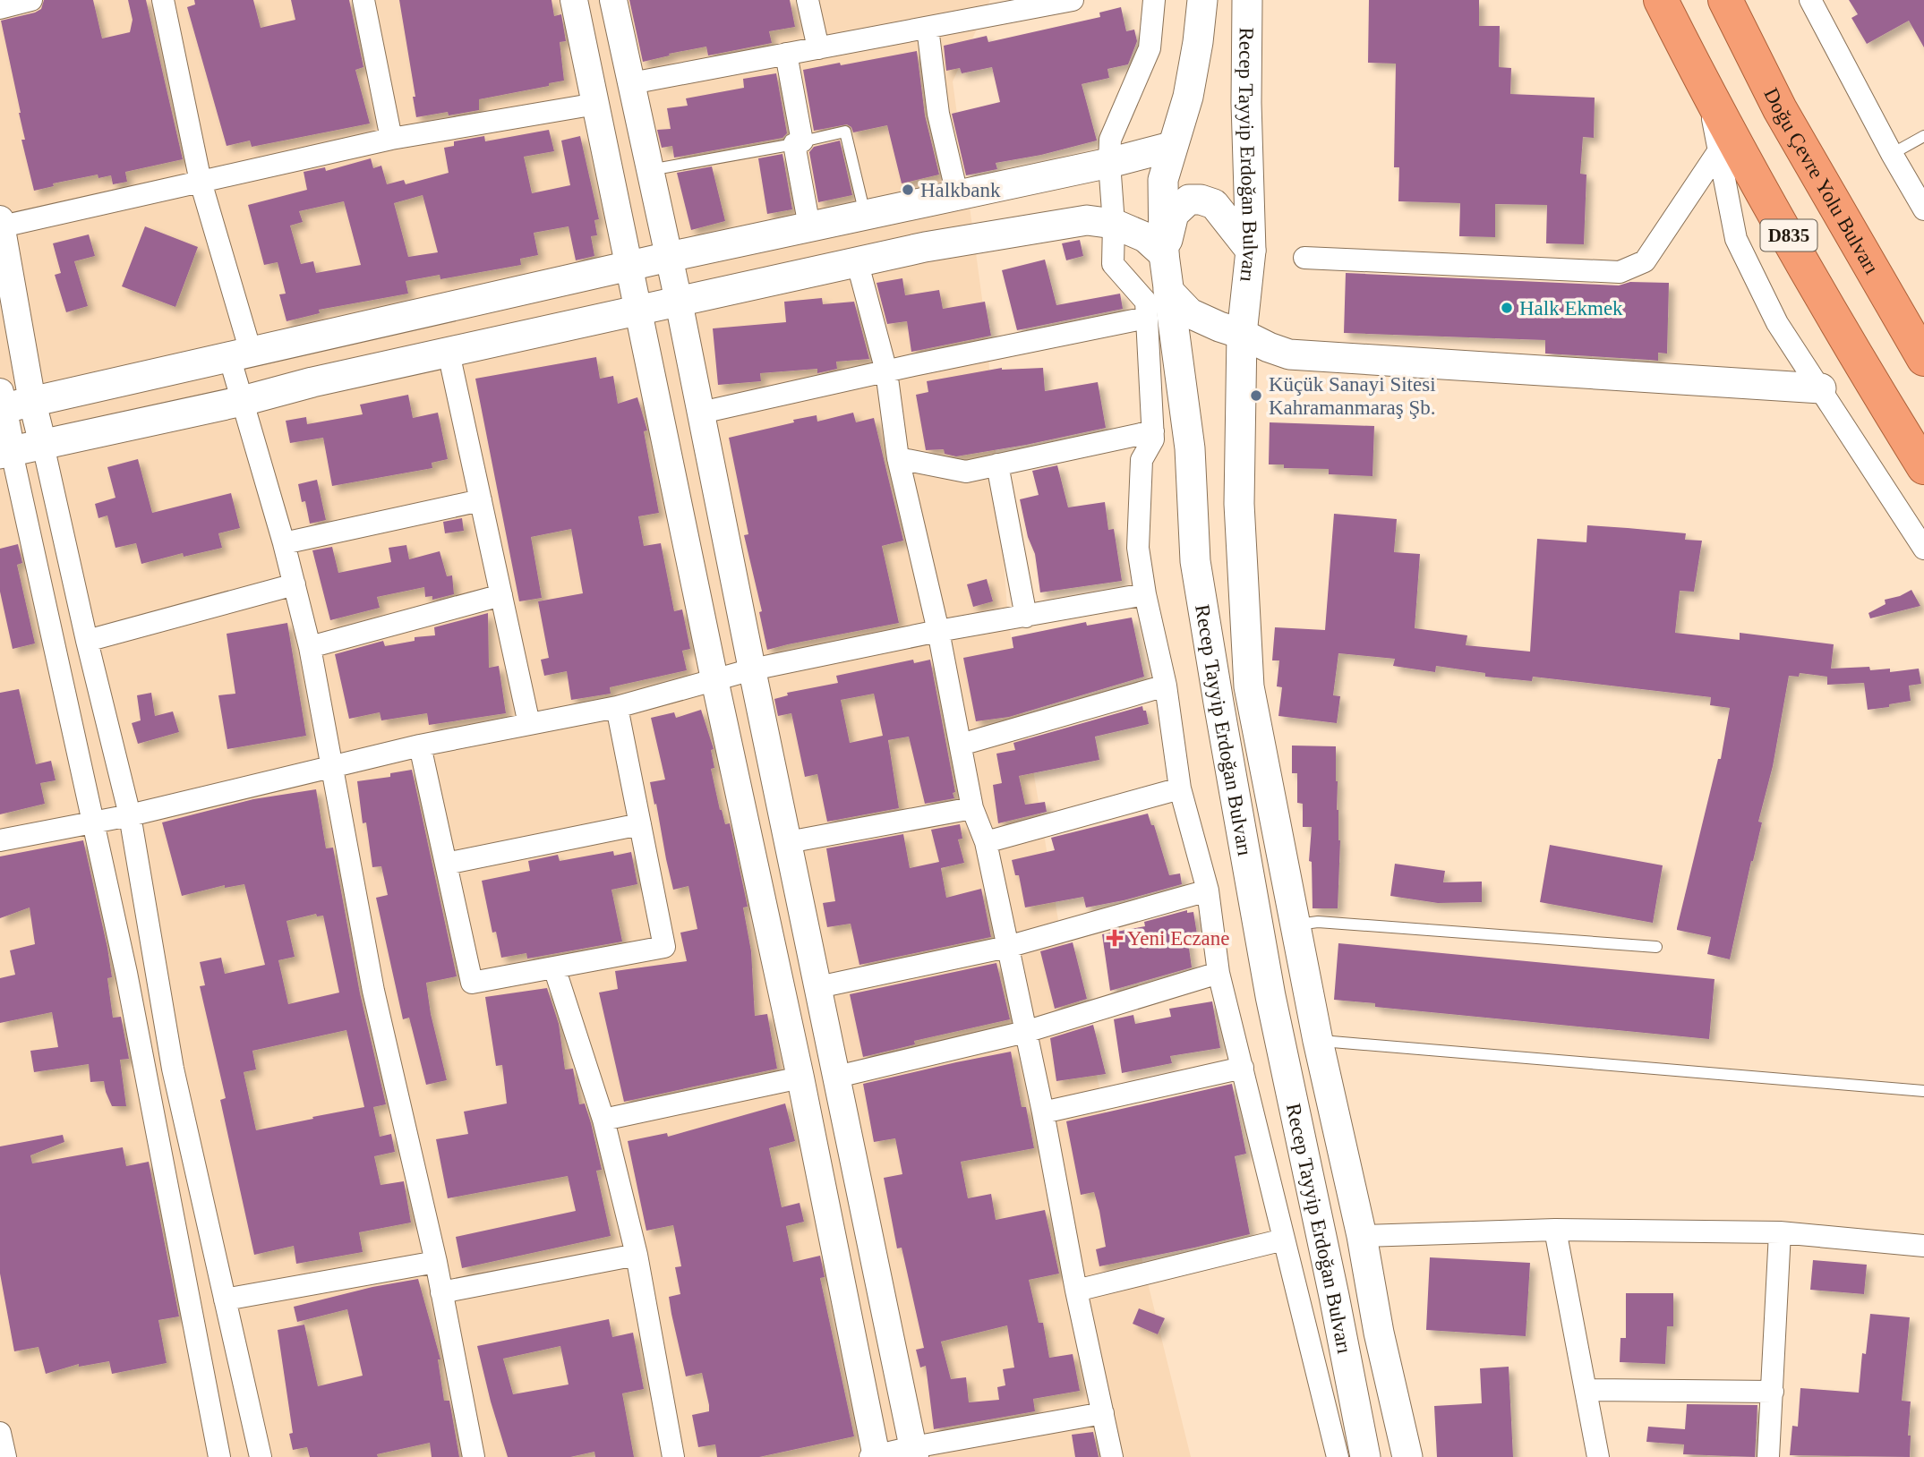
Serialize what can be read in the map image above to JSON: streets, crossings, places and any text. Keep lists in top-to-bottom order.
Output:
{
  "streets": {
    "highway": ["Doğu Çevre Yolu Bulvarı", "D835"],
    "main road": ["Recep Tayyip Erdoğan Bulvarı"]
  },
  "places": {
    "other": ["Halkbank", "Halk Ekmek", "Küçük Sanayi Sitesi Kahramanmaraş Şb."],
    "health": ["Yeni Eczane"]
  }
}
